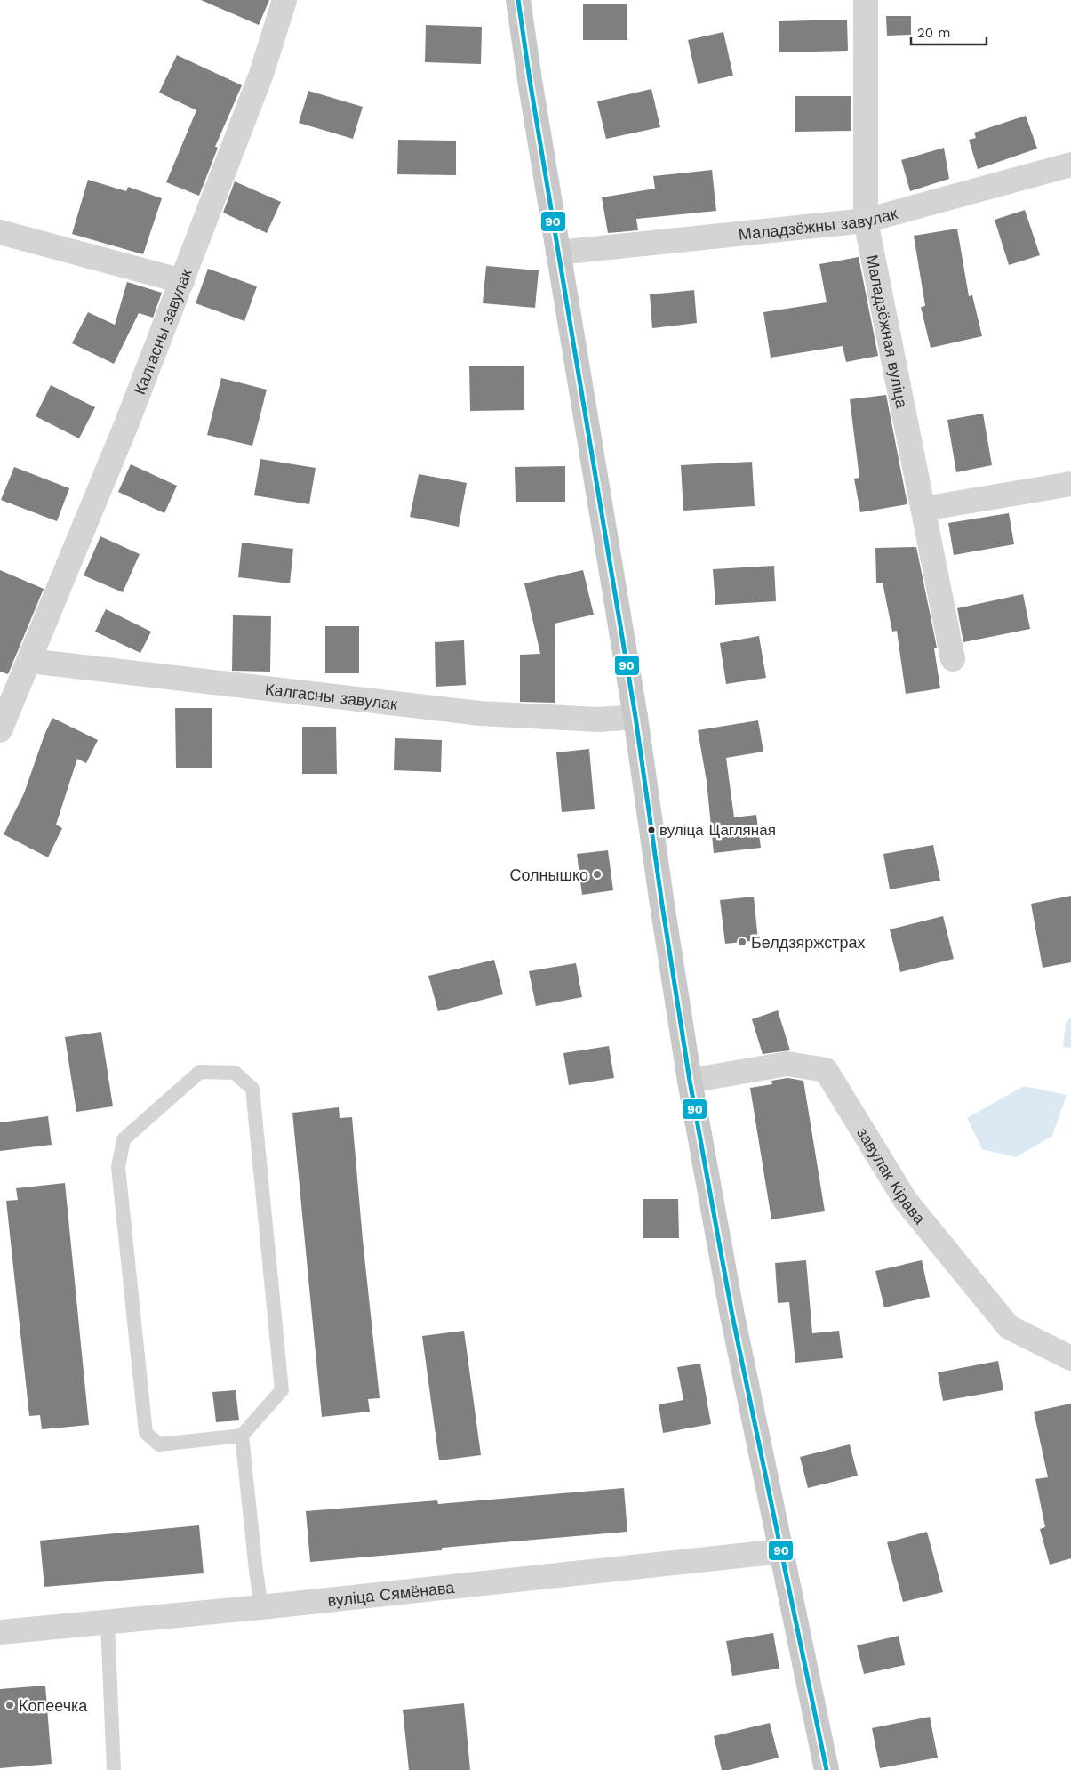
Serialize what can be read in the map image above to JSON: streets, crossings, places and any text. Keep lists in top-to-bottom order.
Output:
{
  "streets": {
    "street": [
      "Маладзёжны завулак",
      "Маладзёжная вуліца",
      "Калгасны завулак",
      "завулак Кірава",
      "вуліца Сямёнава"
    ]
  },
  "crossings": [
    ["Маладзёжны завулак", "Маладзёжная вуліца"]
  ],
  "places": [
    "вуліца Цагляная",
    "Солнышко",
    "Белдзяржстрах",
    "Копеечка"
  ],
  "lines": ["transit line 90"],
  "scale_bar": "20 m"
}
